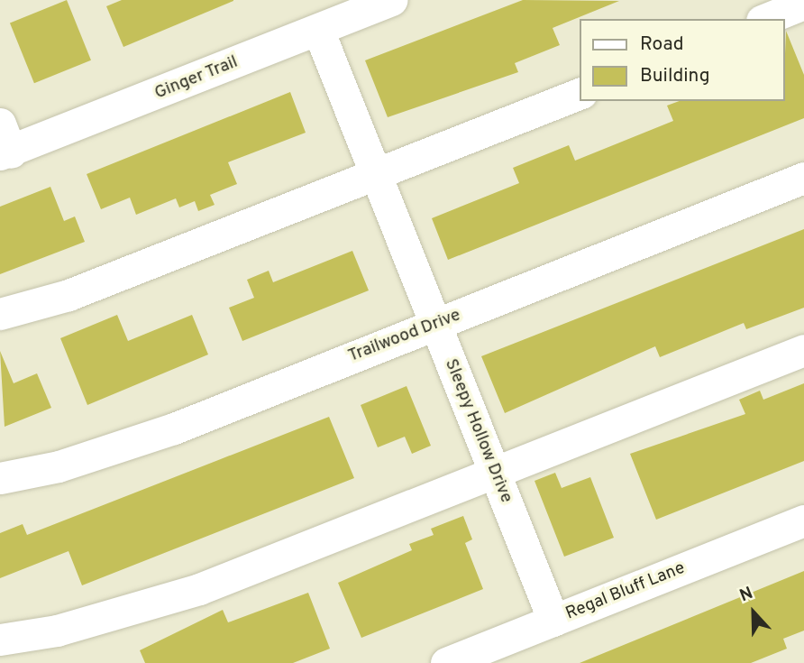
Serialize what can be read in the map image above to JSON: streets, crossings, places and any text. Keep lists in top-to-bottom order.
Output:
{
  "streets": {
    "street": [
      "Ginger Trail",
      "Trailwood Drive",
      "Sleepy Hollow Drive",
      "Regal Bluff Lane"
    ]
  },
  "crossings": [
    ["Ginger Trail", "Sleepy Hollow Drive"],
    ["Trailwood Drive", "Sleepy Hollow Drive"],
    ["Sleepy Hollow Drive", "Regal Bluff Lane"]
  ],
  "legend": ["Road", "Building"],
  "north": "top"
}
